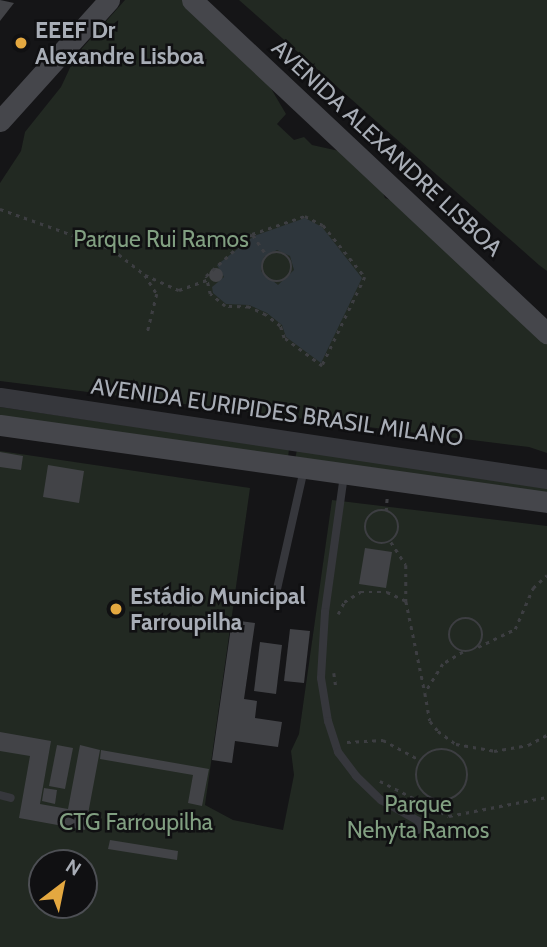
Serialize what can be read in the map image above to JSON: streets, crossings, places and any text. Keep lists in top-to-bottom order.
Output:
{
  "streets": {
    "main road": ["AVENIDA ALEXANDRE LISBOA"],
    "street": ["AVENIDA EURIPIDES BRASIL MILANO"]
  },
  "parks": ["Parque Rui Ramos", "Parque Nehyta Ramos", "CTG Farroupilha"],
  "places": ["EEEF Dr Alexandre Lisboa", "Estádio Municipal Farroupilha"],
  "north": "top right"
}
